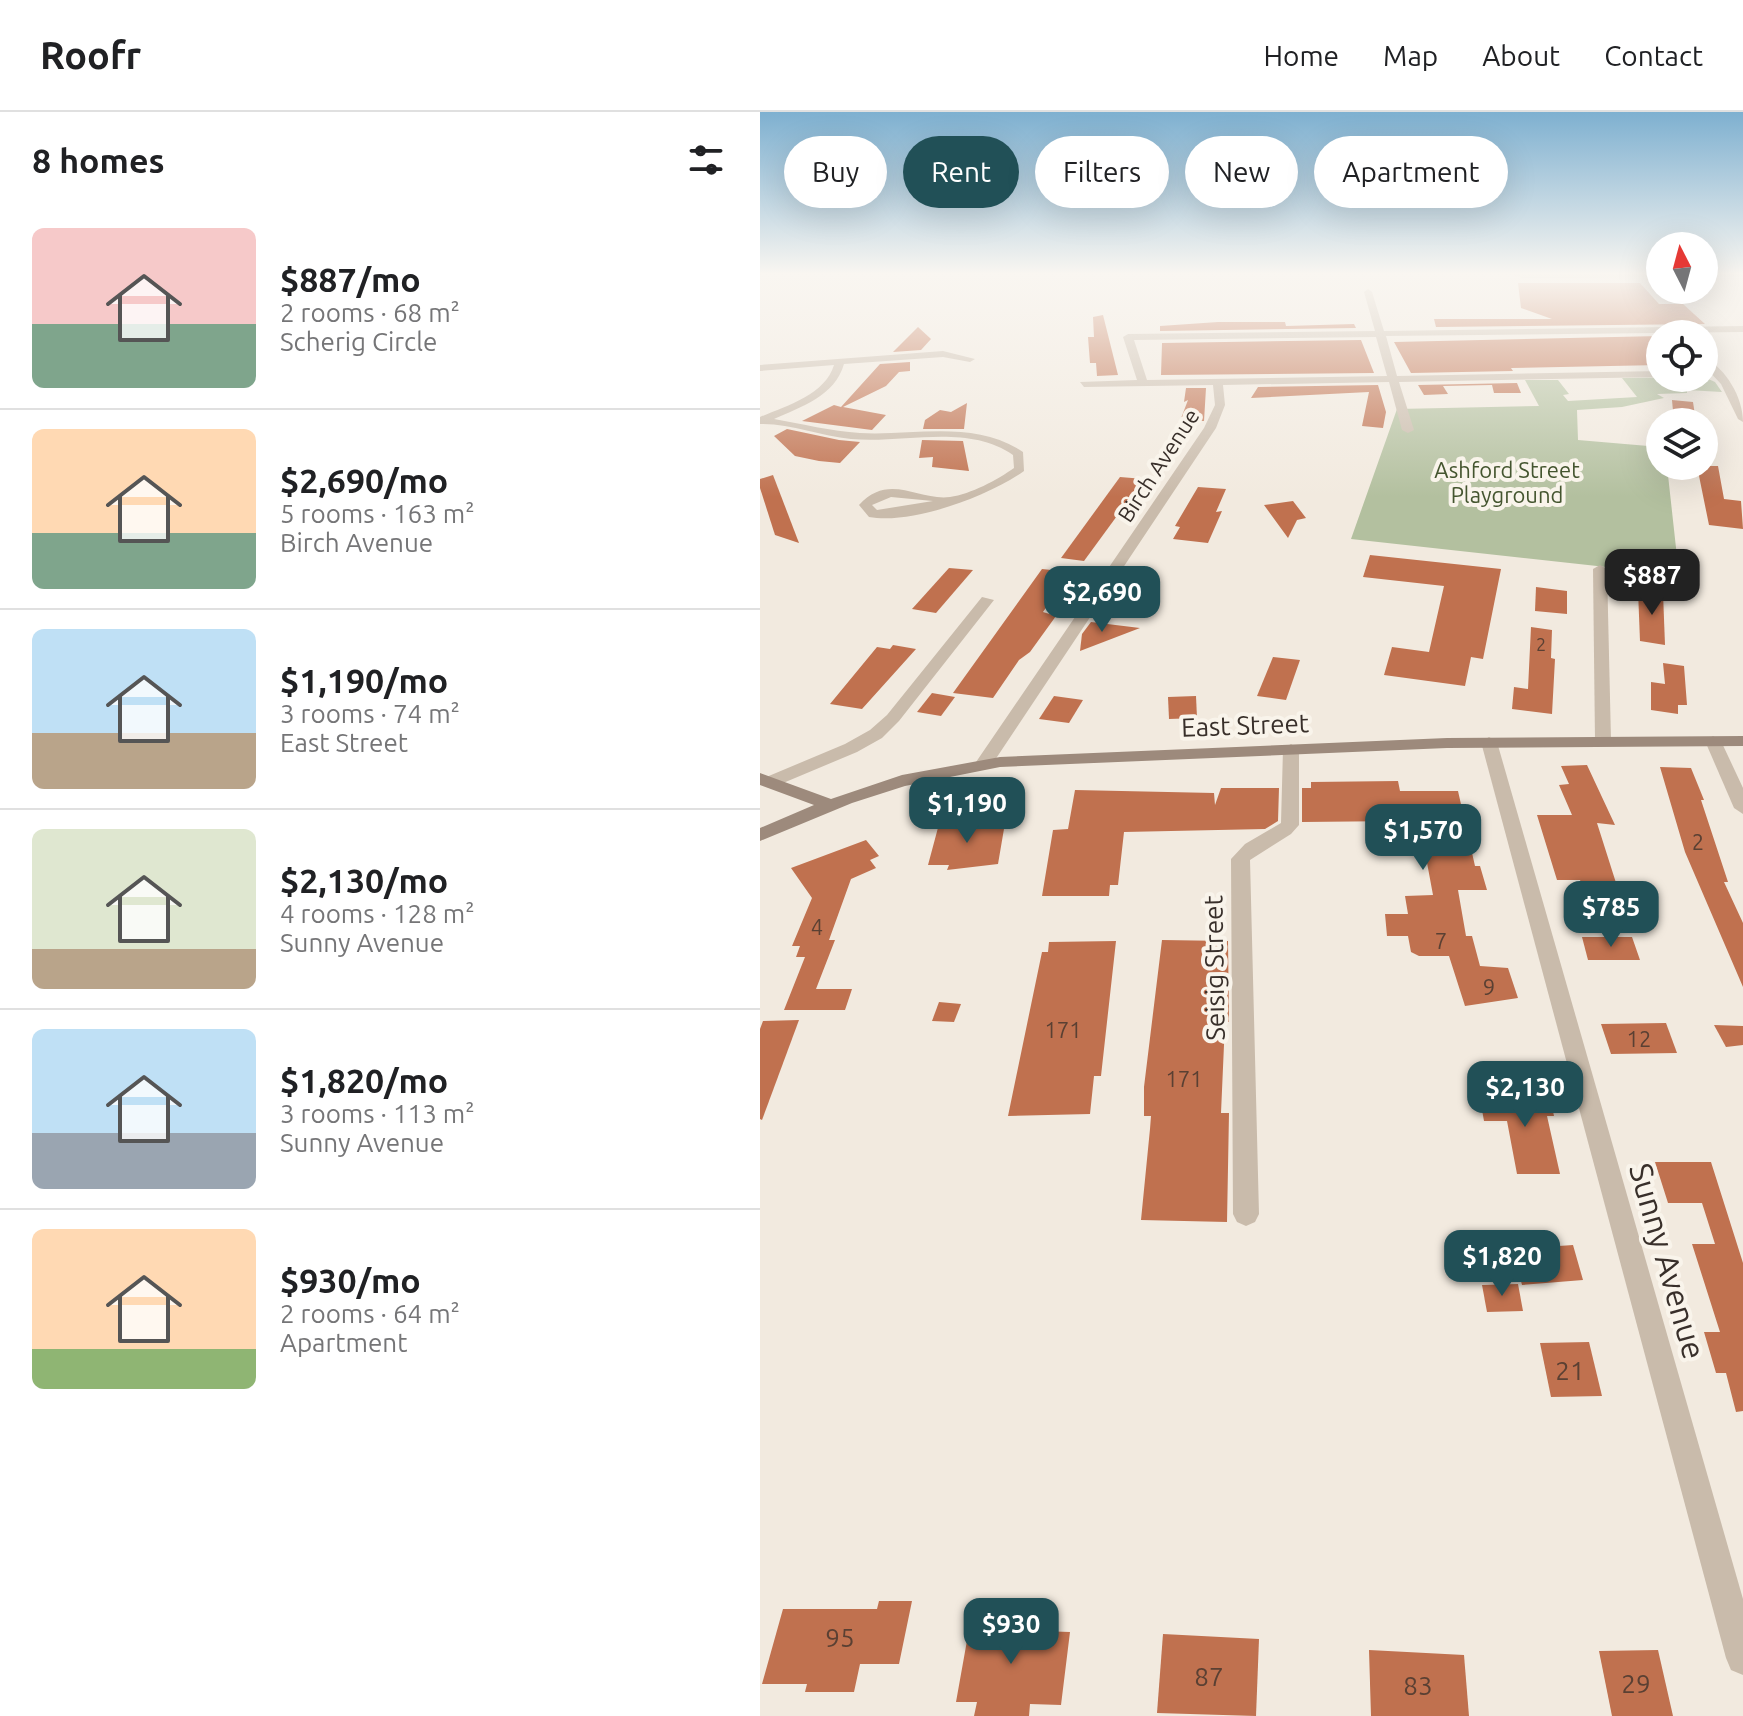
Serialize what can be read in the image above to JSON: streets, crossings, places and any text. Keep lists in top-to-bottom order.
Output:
{
  "streets": {
    "main road": ["East Street"],
    "street": ["Birch Avenue", "Seisig Street", "Sunny Avenue"]
  },
  "crossings": [
    ["Birch Avenue", "East Street"],
    ["East Street", "Seisig Street"],
    ["East Street", "Sunny Avenue"]
  ],
  "parks": ["Ashford Street Playground"],
  "house_numbers": [
    "2",
    "2",
    "4",
    "7",
    "9",
    "171",
    "12",
    "171",
    "21",
    "95",
    "87",
    "29",
    "83"
  ],
  "north": "top",
  "page": {
    "header": "Roofr",
    "nav": [
      "Home",
      "Map",
      "About",
      "Contact"
    ],
    "heading": "8 homes",
    "chip": [
      "Buy",
      "Rent",
      "Filters",
      "New",
      "Apartment"
    ],
    "list": [
      {
        "name": "$887/mo",
        "note": "2 rooms · 68 m² · Scherig Circle"
      },
      {
        "name": "$2,690/mo",
        "note": "5 rooms · 163 m² · Birch Avenue"
      },
      {
        "name": "$1,190/mo",
        "note": "3 rooms · 74 m² · East Street"
      },
      {
        "name": "$2,130/mo",
        "note": "4 rooms · 128 m² · Sunny Avenue"
      },
      {
        "name": "$1,820/mo",
        "note": "3 rooms · 113 m² · Sunny Avenue"
      },
      {
        "name": "$930/mo",
        "note": "2 rooms · 64 m² · Apartment"
      }
    ],
    "price": [
      "$887",
      "$2,690",
      "$1,190",
      "$1,570",
      "$785",
      "$2,130",
      "$1,820",
      "$930"
    ]
  }
}
